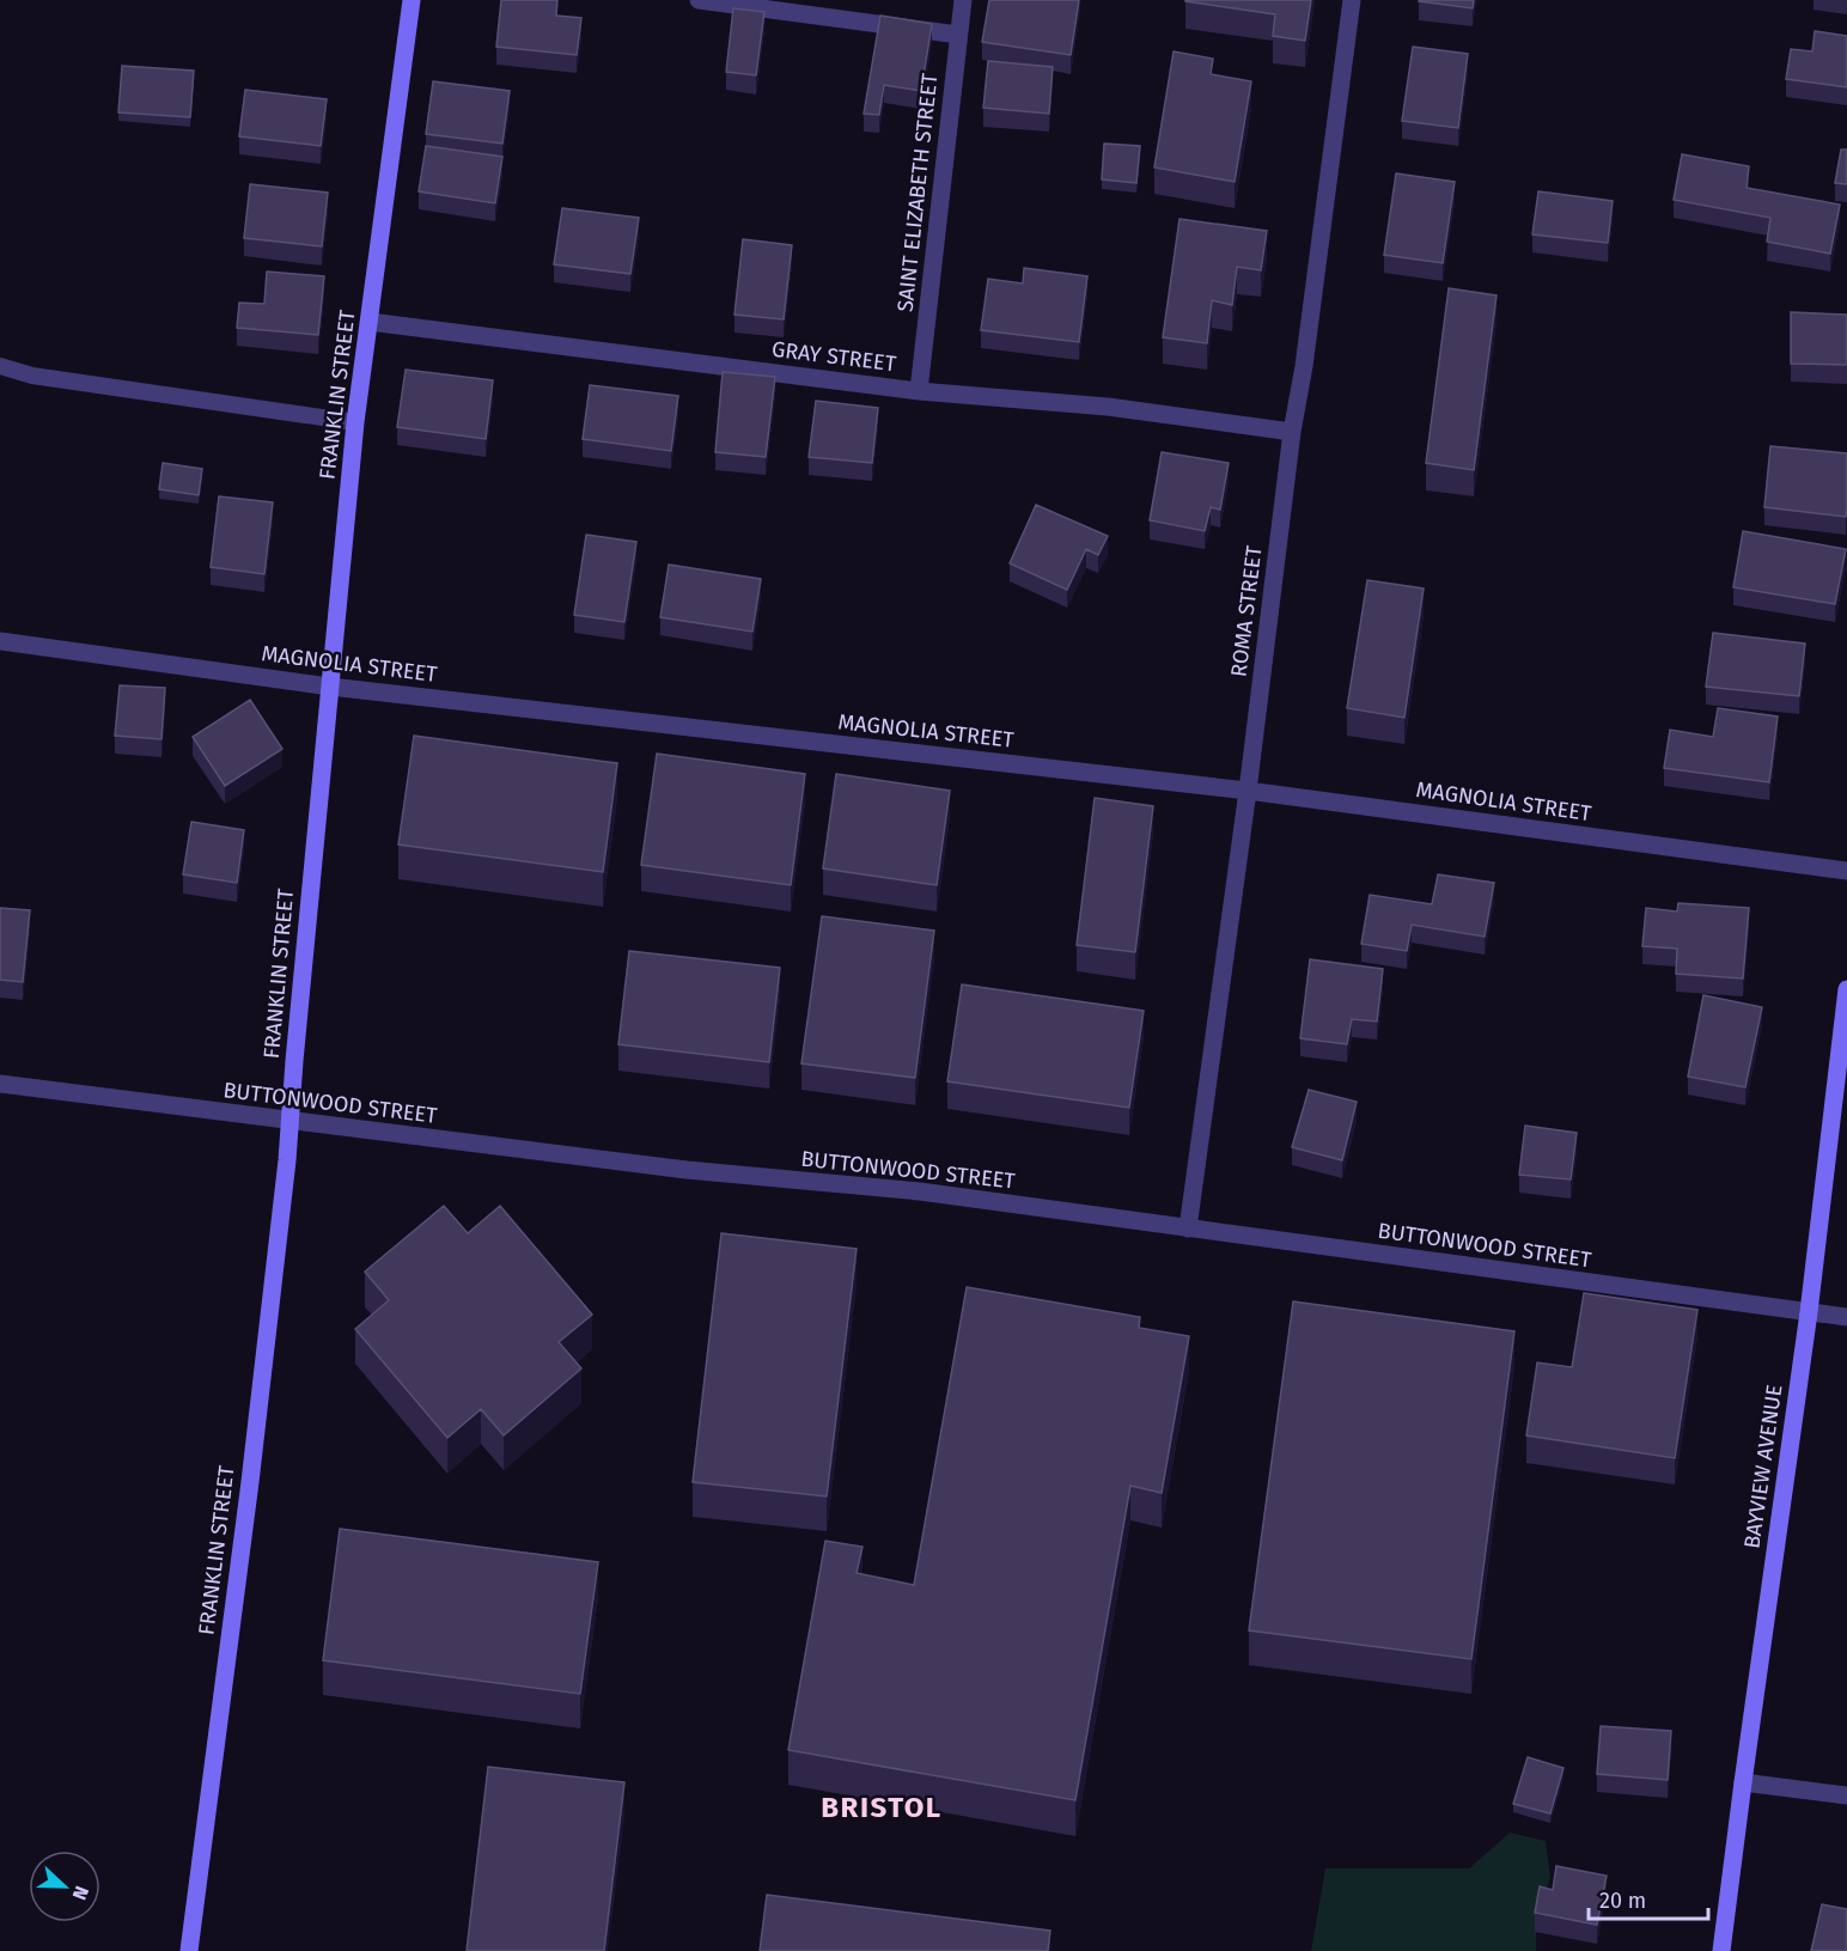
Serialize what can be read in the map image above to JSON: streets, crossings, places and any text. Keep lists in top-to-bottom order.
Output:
{
  "streets": {
    "street": [
      "SAINT ELIZABETH STREET",
      "GRAY STREET",
      "FRANKLIN STREET",
      "ROMA STREET",
      "MAGNOLIA STREET",
      "BUTTONWOOD STREET",
      "BAYVIEW AVENUE"
    ]
  },
  "crossings": [
    ["SAINT ELIZABETH STREET", "GRAY STREET"],
    ["GRAY STREET", "FRANKLIN STREET"],
    ["GRAY STREET", "ROMA STREET"],
    ["FRANKLIN STREET", "MAGNOLIA STREET"],
    ["FRANKLIN STREET", "BUTTONWOOD STREET"],
    ["ROMA STREET", "MAGNOLIA STREET"],
    ["ROMA STREET", "BUTTONWOOD STREET"],
    ["BUTTONWOOD STREET", "BAYVIEW AVENUE"]
  ],
  "districts": ["BRISTOL"],
  "scale_bar": "20 m",
  "north": "right"
}
